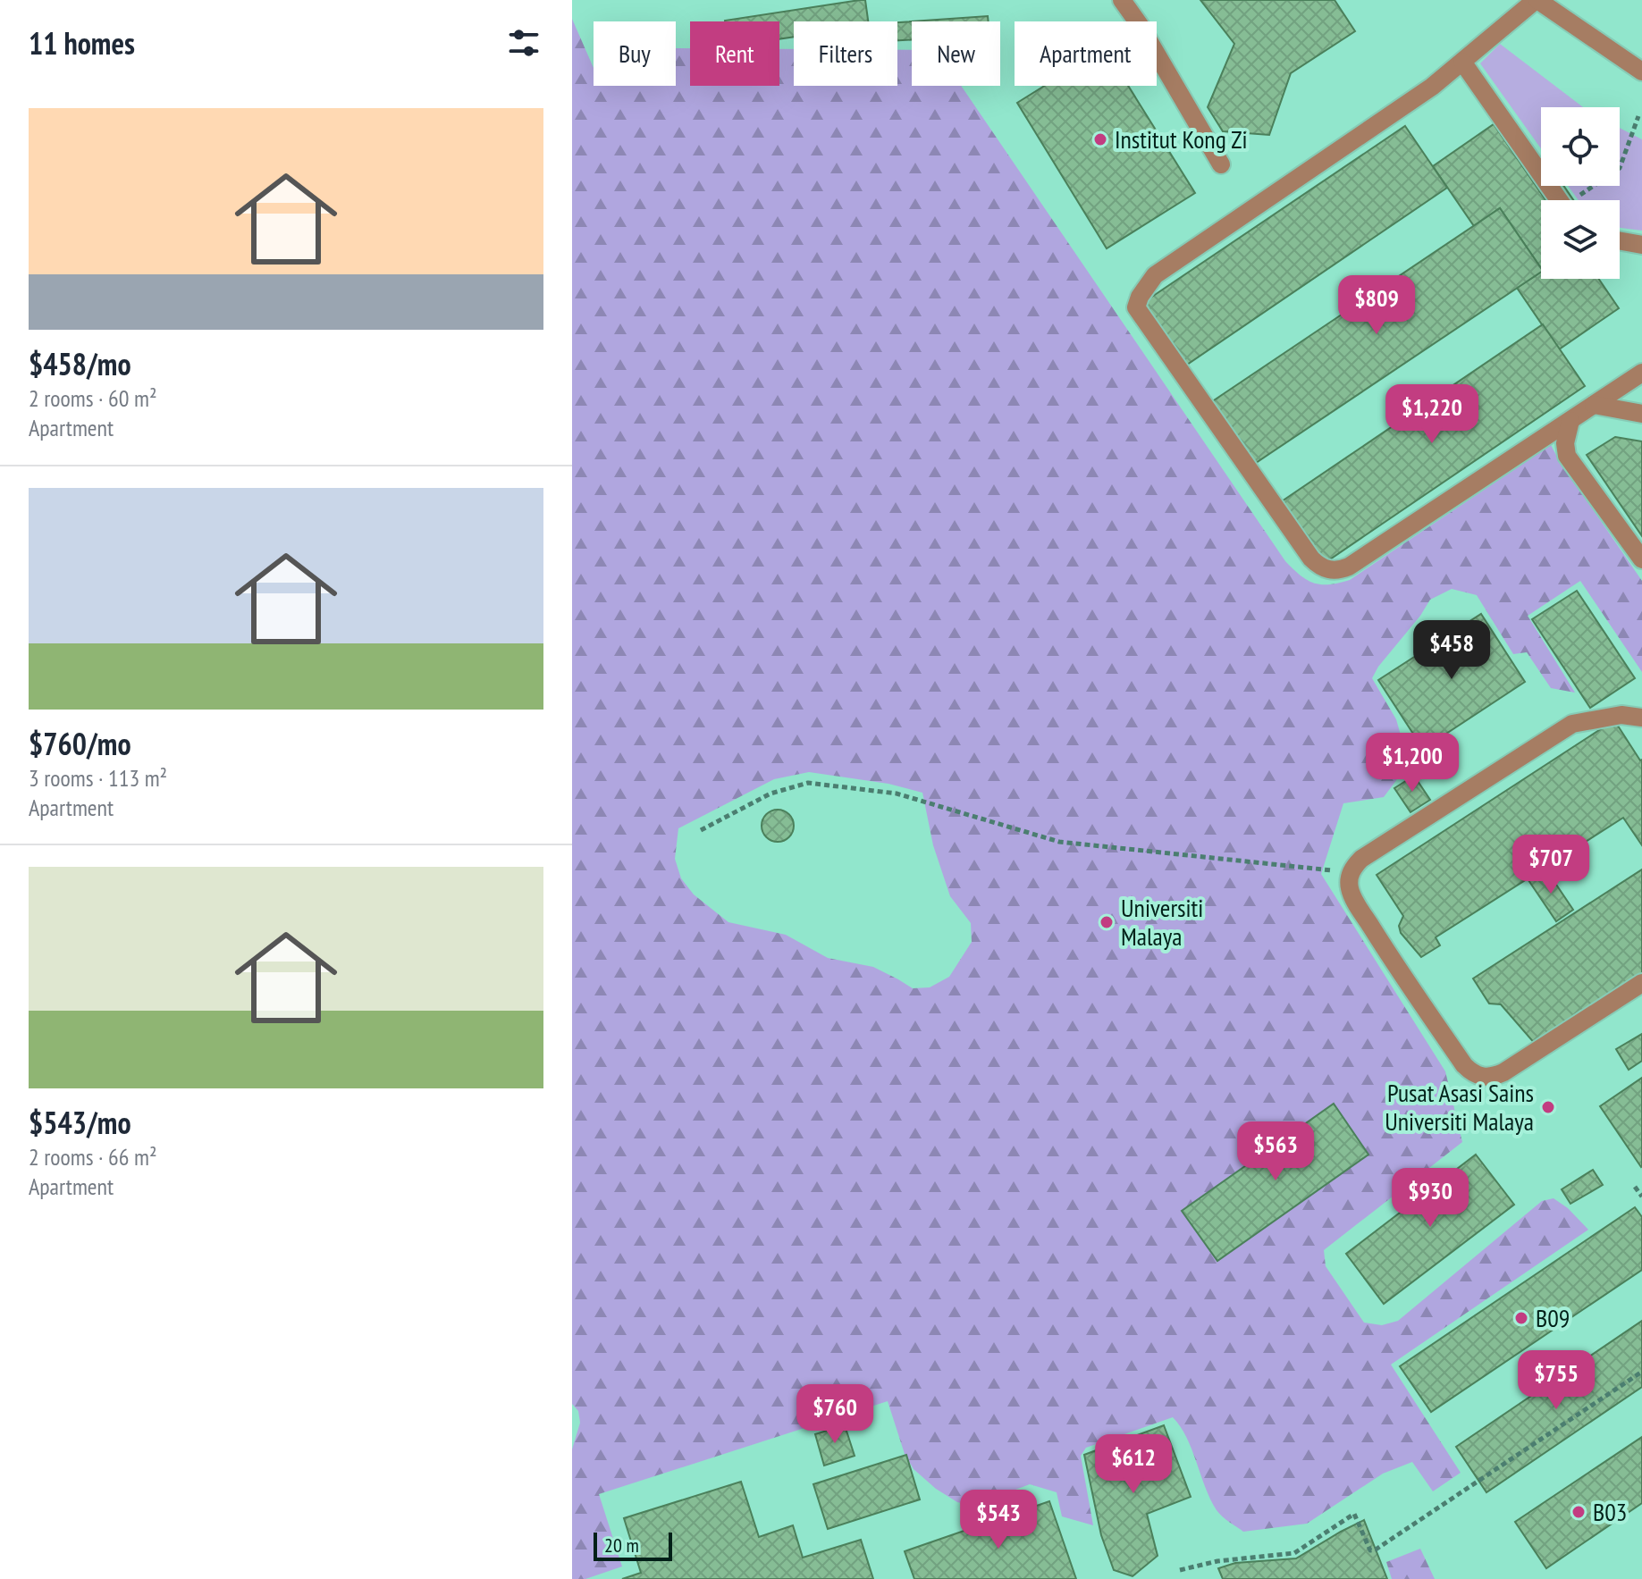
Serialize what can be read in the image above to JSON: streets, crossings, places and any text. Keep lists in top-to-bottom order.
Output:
{
  "places": [
    "Institut Kong Zi",
    "Universiti Malaya",
    "Pusat Asasi Sains Universiti Malaya",
    "B09",
    "B03"
  ],
  "scale_bar": "20 m",
  "page": {
    "heading": "11 homes",
    "chip": [
      "Buy",
      "Rent",
      "Filters",
      "New",
      "Apartment"
    ],
    "list": [
      {
        "name": "$458/mo",
        "note": "2 rooms · 60 m² · Apartment"
      },
      {
        "name": "$760/mo",
        "note": "3 rooms · 113 m² · Apartment"
      },
      {
        "name": "$543/mo",
        "note": "2 rooms · 66 m² · Apartment"
      }
    ],
    "price": [
      "$809",
      "$1,220",
      "$458",
      "$1,200",
      "$707",
      "$563",
      "$930",
      "$755",
      "$760",
      "$612",
      "$543"
    ],
    "scale": "20 m"
  }
}
